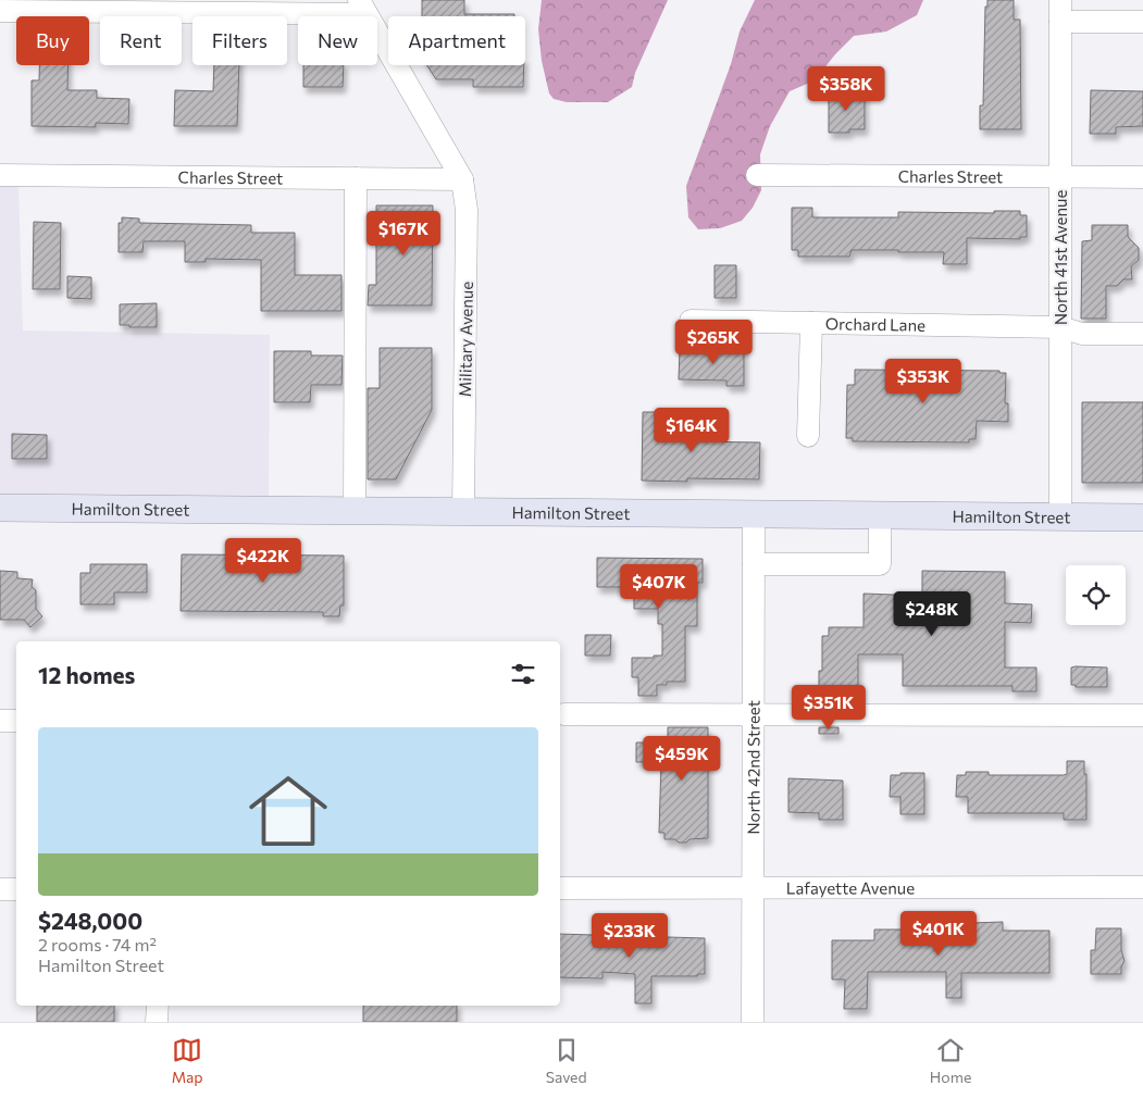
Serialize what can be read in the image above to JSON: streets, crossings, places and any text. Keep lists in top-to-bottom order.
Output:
{
  "streets": {
    "main road": ["Hamilton Street"],
    "street": [
      "Charles Street",
      "North 41st Avenue",
      "Orchard Lane",
      "Military Avenue",
      "North 42nd Street",
      "Lafayette Avenue"
    ]
  },
  "crossings": [
    ["Charles Street", "North 41st Avenue"],
    ["Charles Street", "Military Avenue"],
    ["North 41st Avenue", "Orchard Lane"],
    ["North 41st Avenue", "Hamilton Street"],
    ["Military Avenue", "Hamilton Street"],
    ["Hamilton Street", "North 42nd Street"],
    ["North 42nd Street", "Lafayette Avenue"]
  ],
  "page": {
    "chip": [
      "Buy",
      "Rent",
      "Filters",
      "New",
      "Apartment"
    ],
    "price": [
      "$358K",
      "$167K",
      "$265K",
      "$353K",
      "$164K",
      "$422K",
      "$407K",
      "$248K",
      "$351K",
      "$459K",
      "$401K",
      "$233K"
    ],
    "heading": "12 homes",
    "list": [
      {
        "name": "$248,000",
        "note": "2 rooms · 74 m² · Hamilton Street"
      }
    ],
    "tabs": ["Map", "Saved", "Home"]
  }
}
